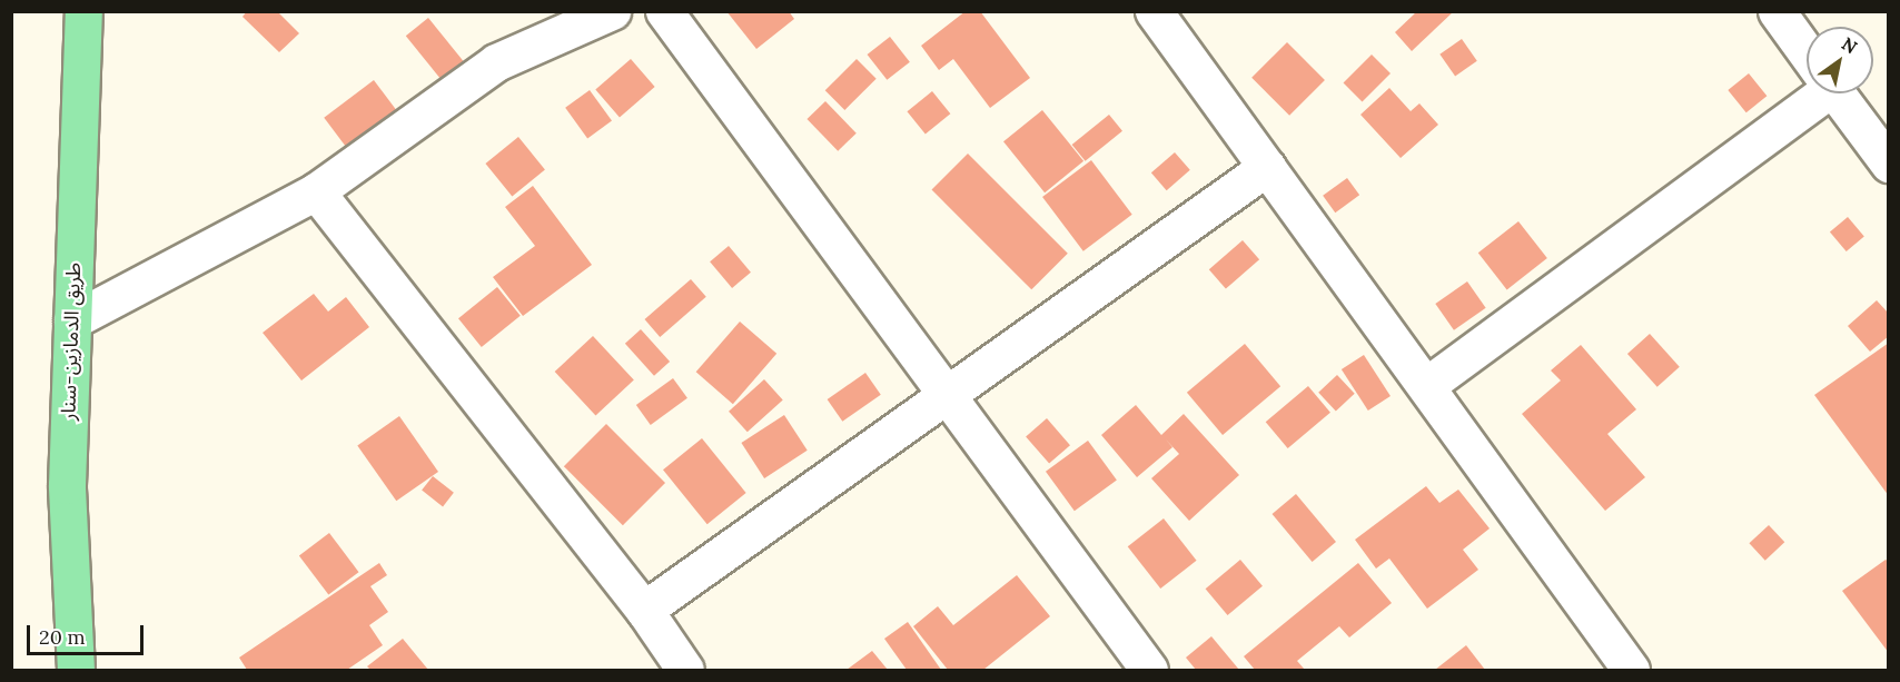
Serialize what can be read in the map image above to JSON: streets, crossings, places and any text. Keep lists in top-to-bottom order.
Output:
{
  "streets": {
    "highway": ["طريق الدمازين-سنار"]
  },
  "scale_bar": "20 m",
  "north": "top right"
}
